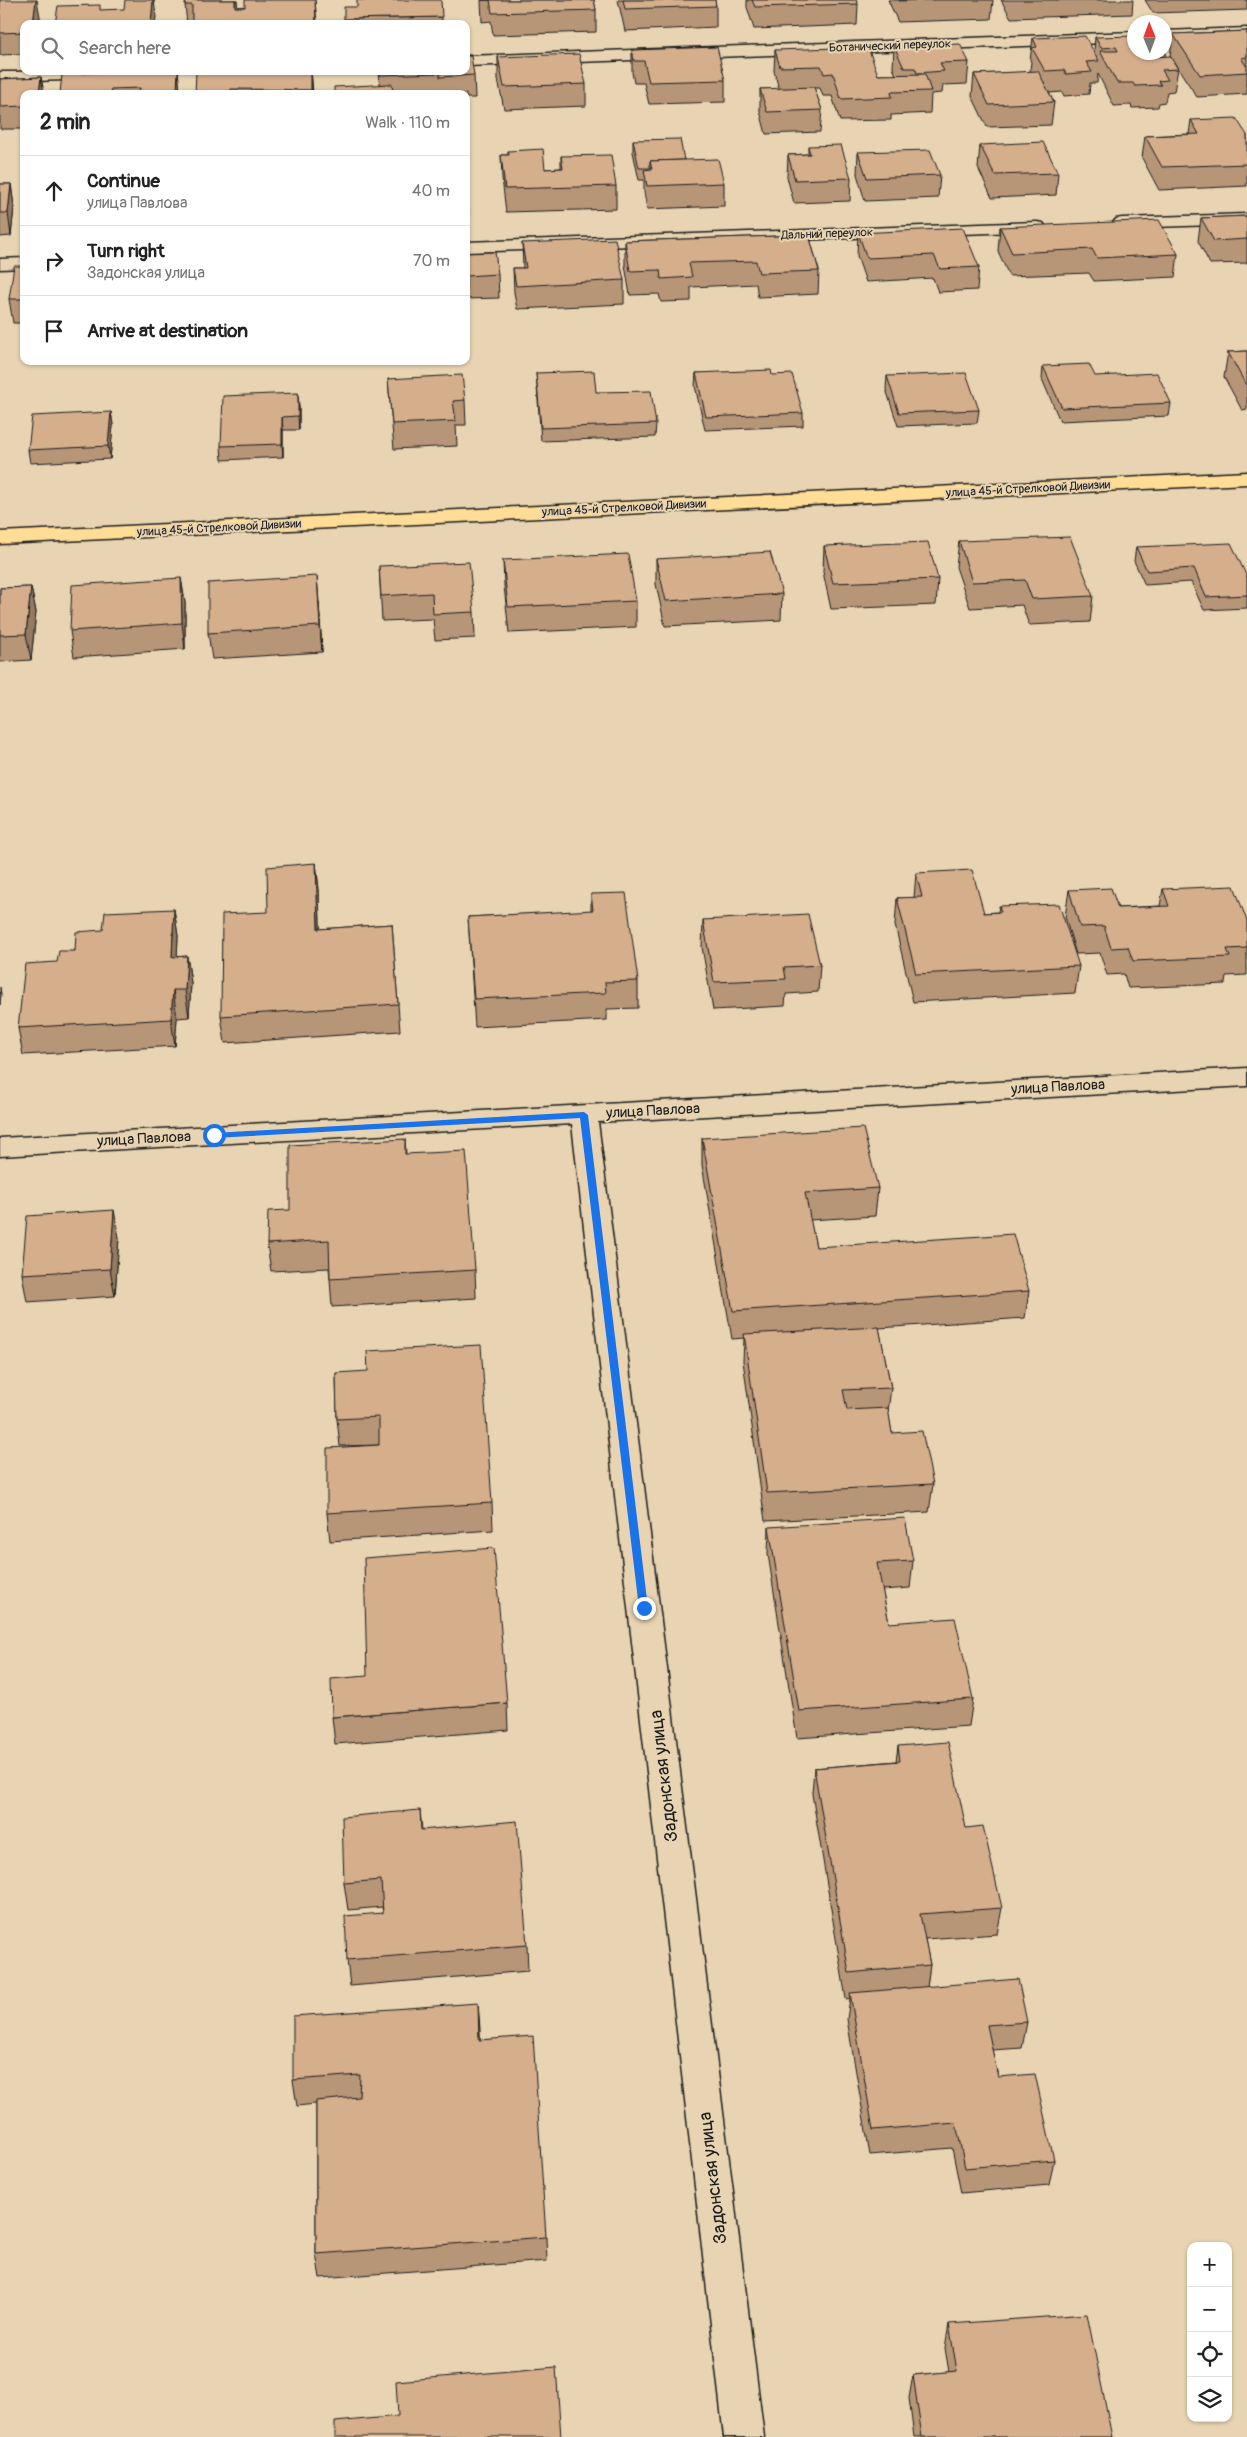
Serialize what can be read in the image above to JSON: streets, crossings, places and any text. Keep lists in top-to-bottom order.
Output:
{
  "streets": {
    "main road": ["улица 45-й Стрелковой Дивизии"],
    "street": [
      "Ботанический переулок",
      "Дальний переулок",
      "улица Павлова",
      "Задонская улица"
    ]
  },
  "crossings": [
    ["улица Павлова", "Задонская улица"]
  ],
  "north": "top",
  "page": {
    "search": "Search here",
    "heading": ["2 min", "Walk · 110 m"],
    "list": [
      ["Continue", "улица Павлова", "40 m"],
      ["Turn right", "Задонская улица", "70 m"],
      "Arrive at destination"
    ],
    "map_buttons": ["+", "−"]
  }
}
